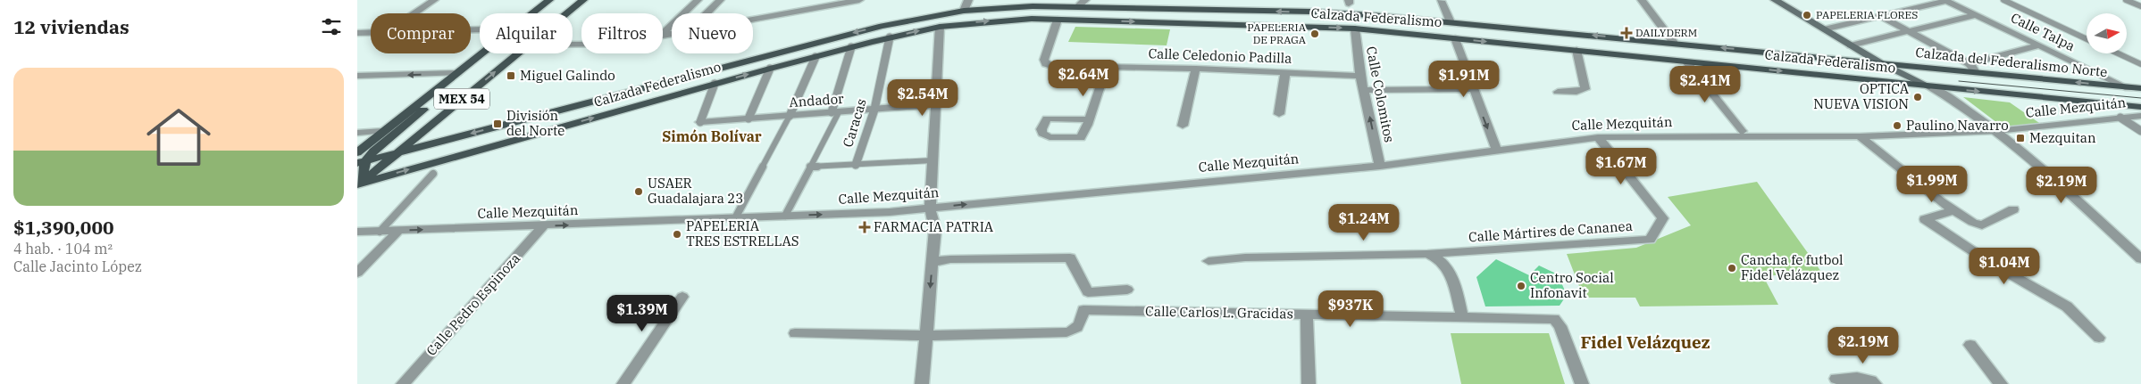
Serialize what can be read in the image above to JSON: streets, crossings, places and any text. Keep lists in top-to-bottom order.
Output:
{
  "streets": {
    "main road": ["Calzada Federalismo", "Calzada del Federalismo Norte", "MEX 54"],
    "street": [
      "Calle Talpa",
      "Calle Celedonio Padilla",
      "Calle Colomitos",
      "Andador",
      "Calle Mezquitán",
      "Caracas",
      "Calle Mártires de Cananea",
      "Calle Pedro Espinoza",
      "Calle Carlos L. Gracidas"
    ]
  },
  "crossings": [
    ["Calzada Federalismo", "Calle Celedonio Padilla"],
    ["Calzada Federalismo", "Calzada del Federalismo Norte"],
    ["Calzada Federalismo", "Calle Colomitos"],
    ["Calzada Federalismo", "MEX 54"],
    ["Calzada Federalismo", "Caracas"],
    ["Calle Talpa", "Calzada del Federalismo Norte"],
    ["Calle Celedonio Padilla", "Calle Colomitos"],
    ["Calle Colomitos", "Calle Mezquitán"],
    ["Andador", "Caracas"],
    ["Calle Mezquitán", "Calle Mártires de Cananea"],
    ["Calle Mezquitán", "Calle Pedro Espinoza"]
  ],
  "one_way": ["Calle Colomitos", "Calle Mezquitán"],
  "districts": ["Simón Bolívar", "Fidel Velázquez"],
  "places": {
    "other": [
      "PAPELERIA FLORES",
      "PAPELERIA DE PRAGA",
      "OPTICA NUEVA VISION",
      "Paulino Navarro",
      "USAER Guadalajara 23",
      "PAPELERIA TRES ESTRELLAS",
      "Cancha fe futbol Fidel Velázquez",
      "Centro Social Infonavit"
    ],
    "health": ["DAILYDERM", "FARMACIA PATRIA"],
    "transit": ["Miguel Galindo", "División del Norte", "Mezquitan"]
  },
  "north": "right",
  "page": {
    "heading": "12 viviendas",
    "chip": [
      "Comprar",
      "Alquilar",
      "Filtros",
      "Nuevo"
    ],
    "list": [
      {
        "name": "$1,390,000",
        "note": "4 hab. · 104 m² · Calle Jacinto López"
      }
    ],
    "price": [
      "$2.64M",
      "$1.91M",
      "$2.41M",
      "$2.54M",
      "$1.67M",
      "$1.99M",
      "$2.19M",
      "$1.24M",
      "$1.04M",
      "$937K",
      "$1.39M",
      "$2.19M"
    ]
  }
}
